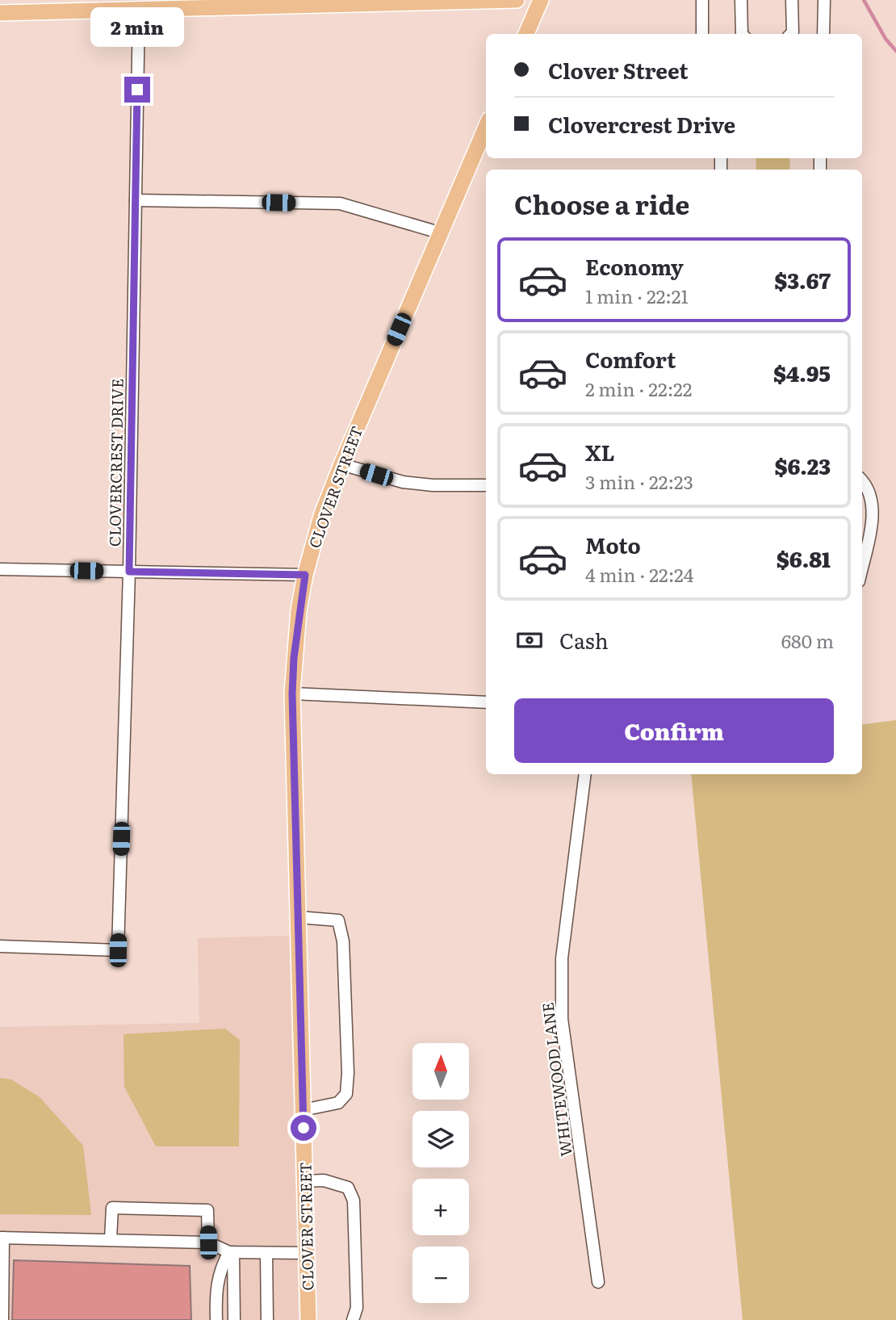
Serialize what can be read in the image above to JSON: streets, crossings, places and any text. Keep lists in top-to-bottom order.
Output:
{
  "streets": {
    "main road": ["CLOVER STREET"],
    "street": ["CLOVERCREST DRIVE", "WHITEWOOD LANE"]
  },
  "north": "top",
  "page": {
    "bubble": "2 min",
    "banner": ["Clover Street", "Clovercrest Drive"],
    "heading": "Choose a ride",
    "list": [
      {
        "name": "Economy",
        "note": "1 min · 22:21",
        "value": "$3.67"
      },
      {
        "name": "Comfort",
        "note": "2 min · 22:22",
        "value": "$4.95"
      },
      {
        "name": "XL",
        "note": "3 min · 22:23",
        "value": "$6.23"
      },
      {
        "name": "Moto",
        "note": "4 min · 22:24",
        "value": "$6.81"
      }
    ],
    "pay": ["Cash", "680 m"],
    "buttons": "Confirm",
    "map_buttons": ["+", "−"]
  }
}
